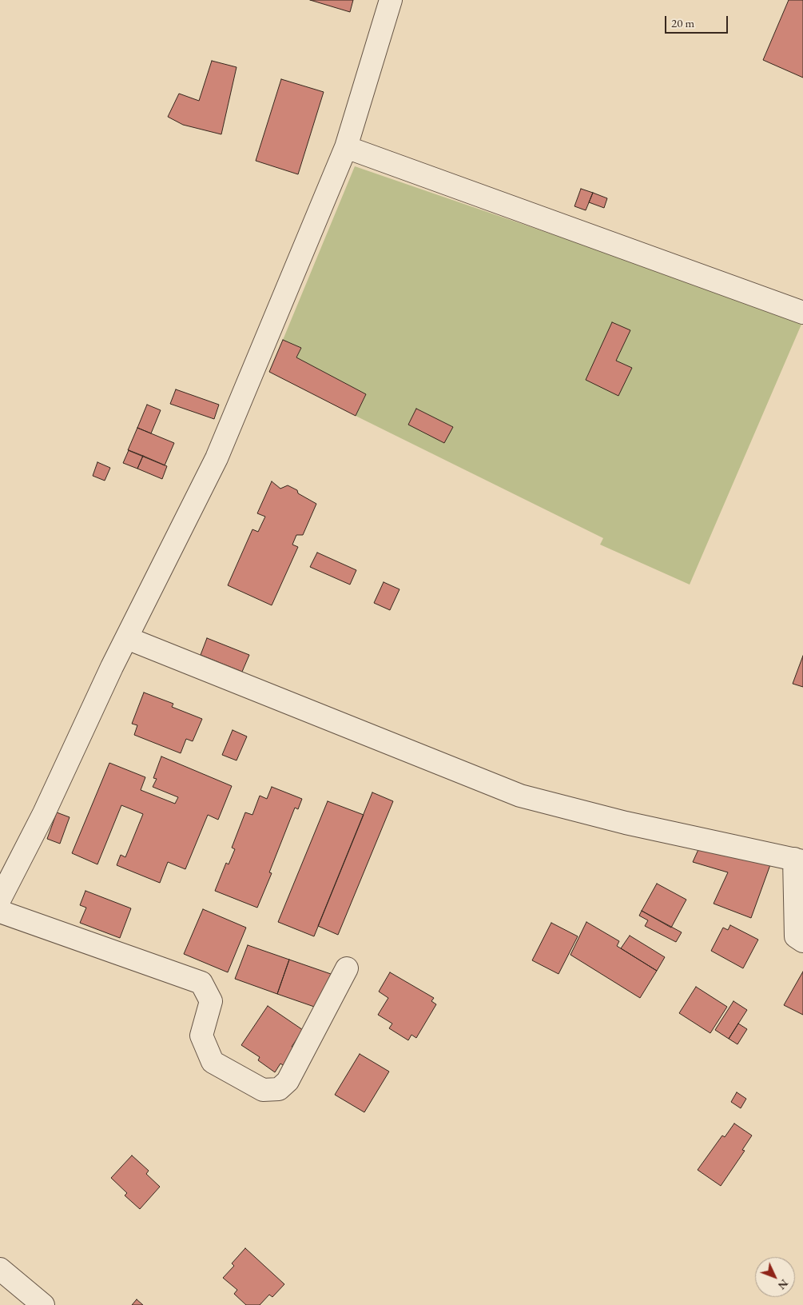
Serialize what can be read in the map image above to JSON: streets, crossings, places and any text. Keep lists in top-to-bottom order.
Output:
{
  "scale_bar": "20 m",
  "north": "bottom right"
}
